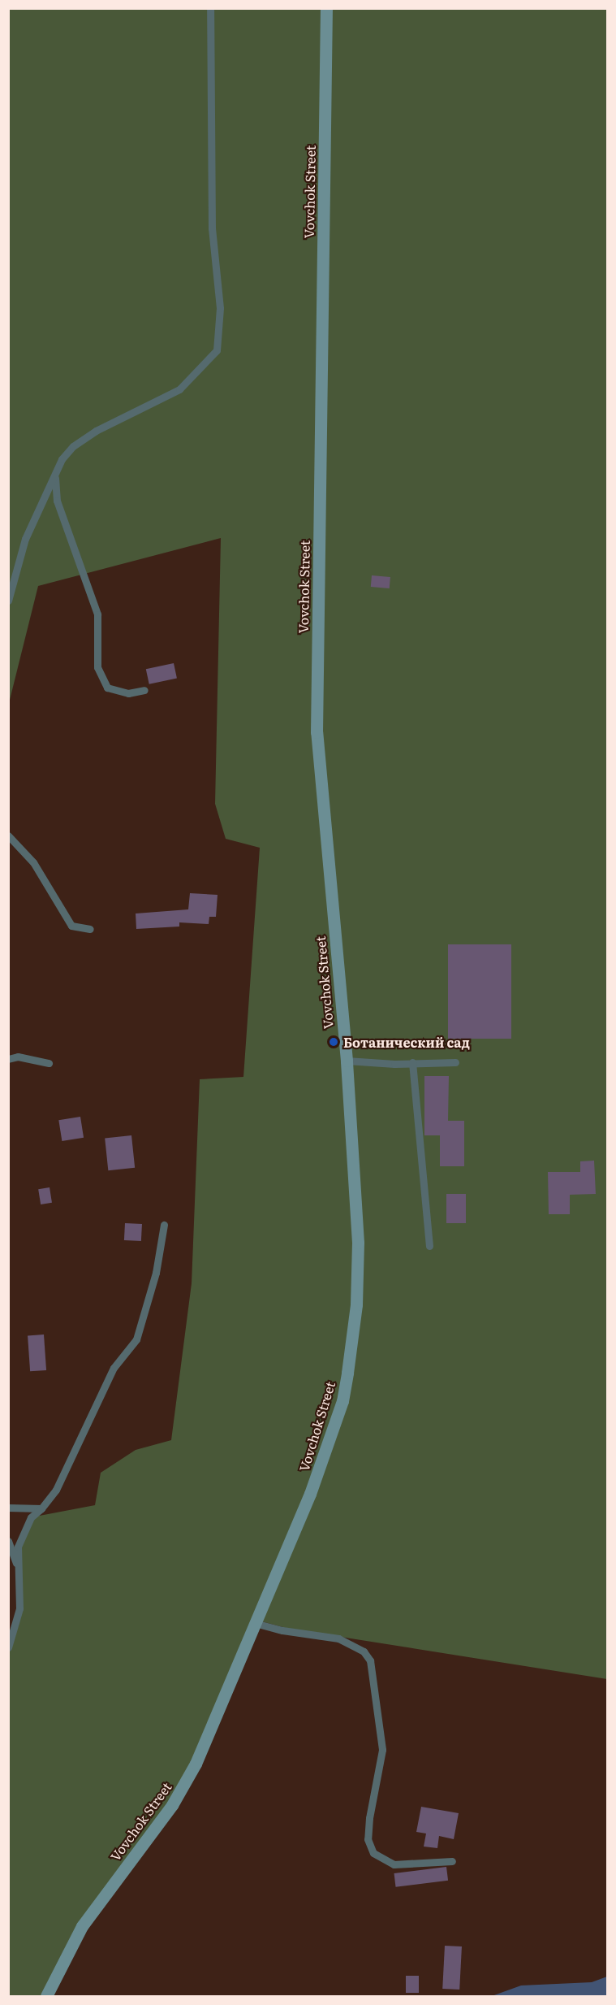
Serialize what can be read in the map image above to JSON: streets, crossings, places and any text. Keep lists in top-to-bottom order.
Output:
{
  "streets": {
    "street": ["Vovchok Street"]
  },
  "places": ["Ботанический сад"]
}
